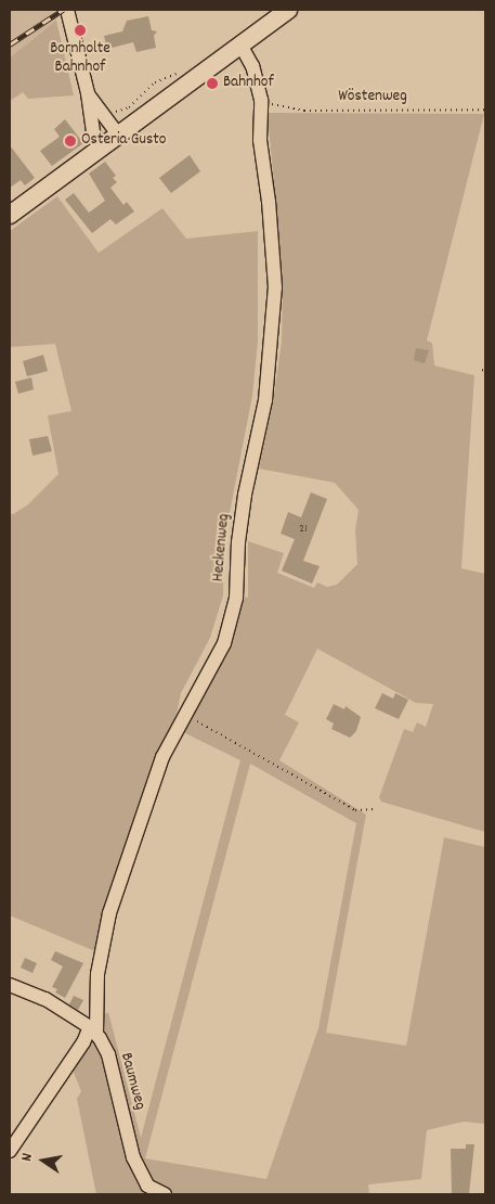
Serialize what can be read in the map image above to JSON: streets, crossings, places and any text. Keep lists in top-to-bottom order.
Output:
{
  "streets": {
    "street": ["Heckenweg", "Baumweg"],
    "path": ["Wöstenweg"]
  },
  "crossings": [
    ["Wöstenweg", "Heckenweg"],
    ["Heckenweg", "Baumweg"]
  ],
  "places": ["Bornholte Bahnhof", "Bahnhof", "Osteria Gusto"],
  "house_numbers": ["21"],
  "north": "left"
}
